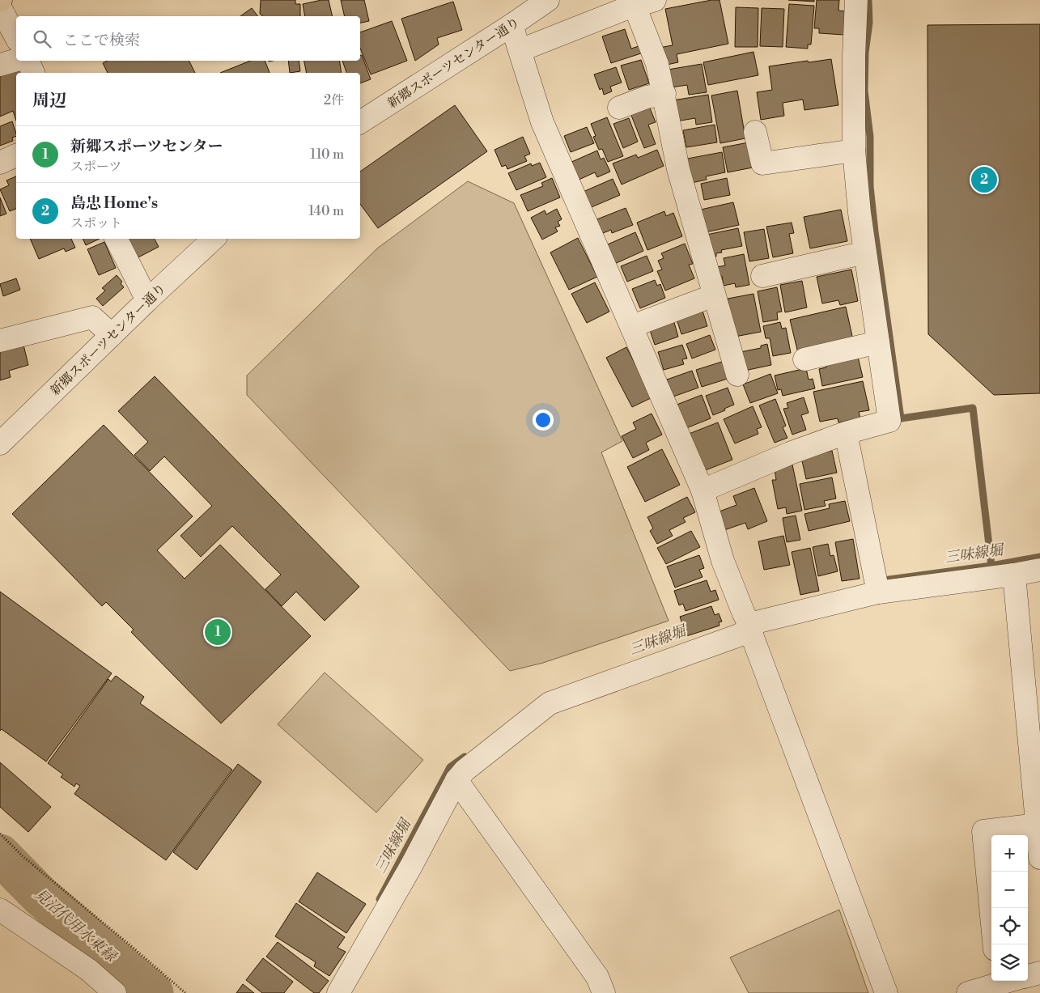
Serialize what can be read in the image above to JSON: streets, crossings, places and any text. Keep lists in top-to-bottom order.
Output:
{
  "streets": {
    "street": ["新郷スポーツセンター通り"]
  },
  "water": ["三味線堀", "見沼代用水東縁"],
  "page": {
    "search": "ここで検索",
    "heading": ["周辺", "2件"],
    "list": [
      {
        "mark": "1",
        "name": "新郷スポーツセンター",
        "note": "スポーツ",
        "value": "110 m"
      },
      {
        "mark": "2",
        "name": "島忠 Home's",
        "note": "スポット",
        "value": "140 m"
      }
    ],
    "pins": ["2", "1"],
    "map_buttons": ["+", "−"]
  }
}
